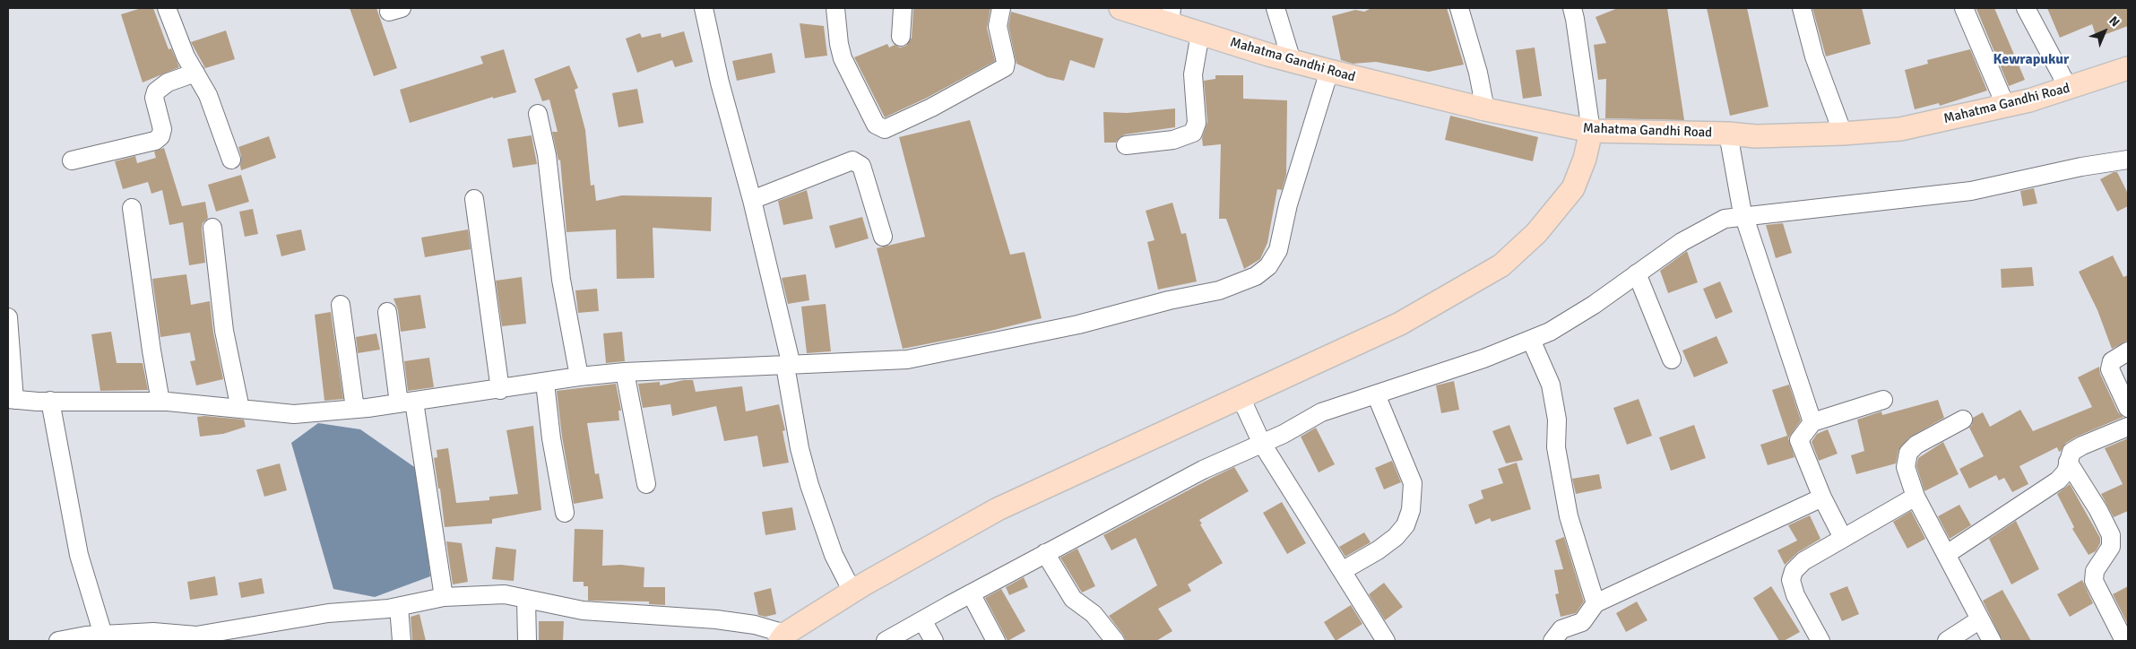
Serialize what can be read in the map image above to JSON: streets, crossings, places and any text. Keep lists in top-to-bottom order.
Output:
{
  "streets": {
    "main road": ["Mahatma Gandhi Road"]
  },
  "districts": ["Kewrapukur"],
  "north": "top right"
}
